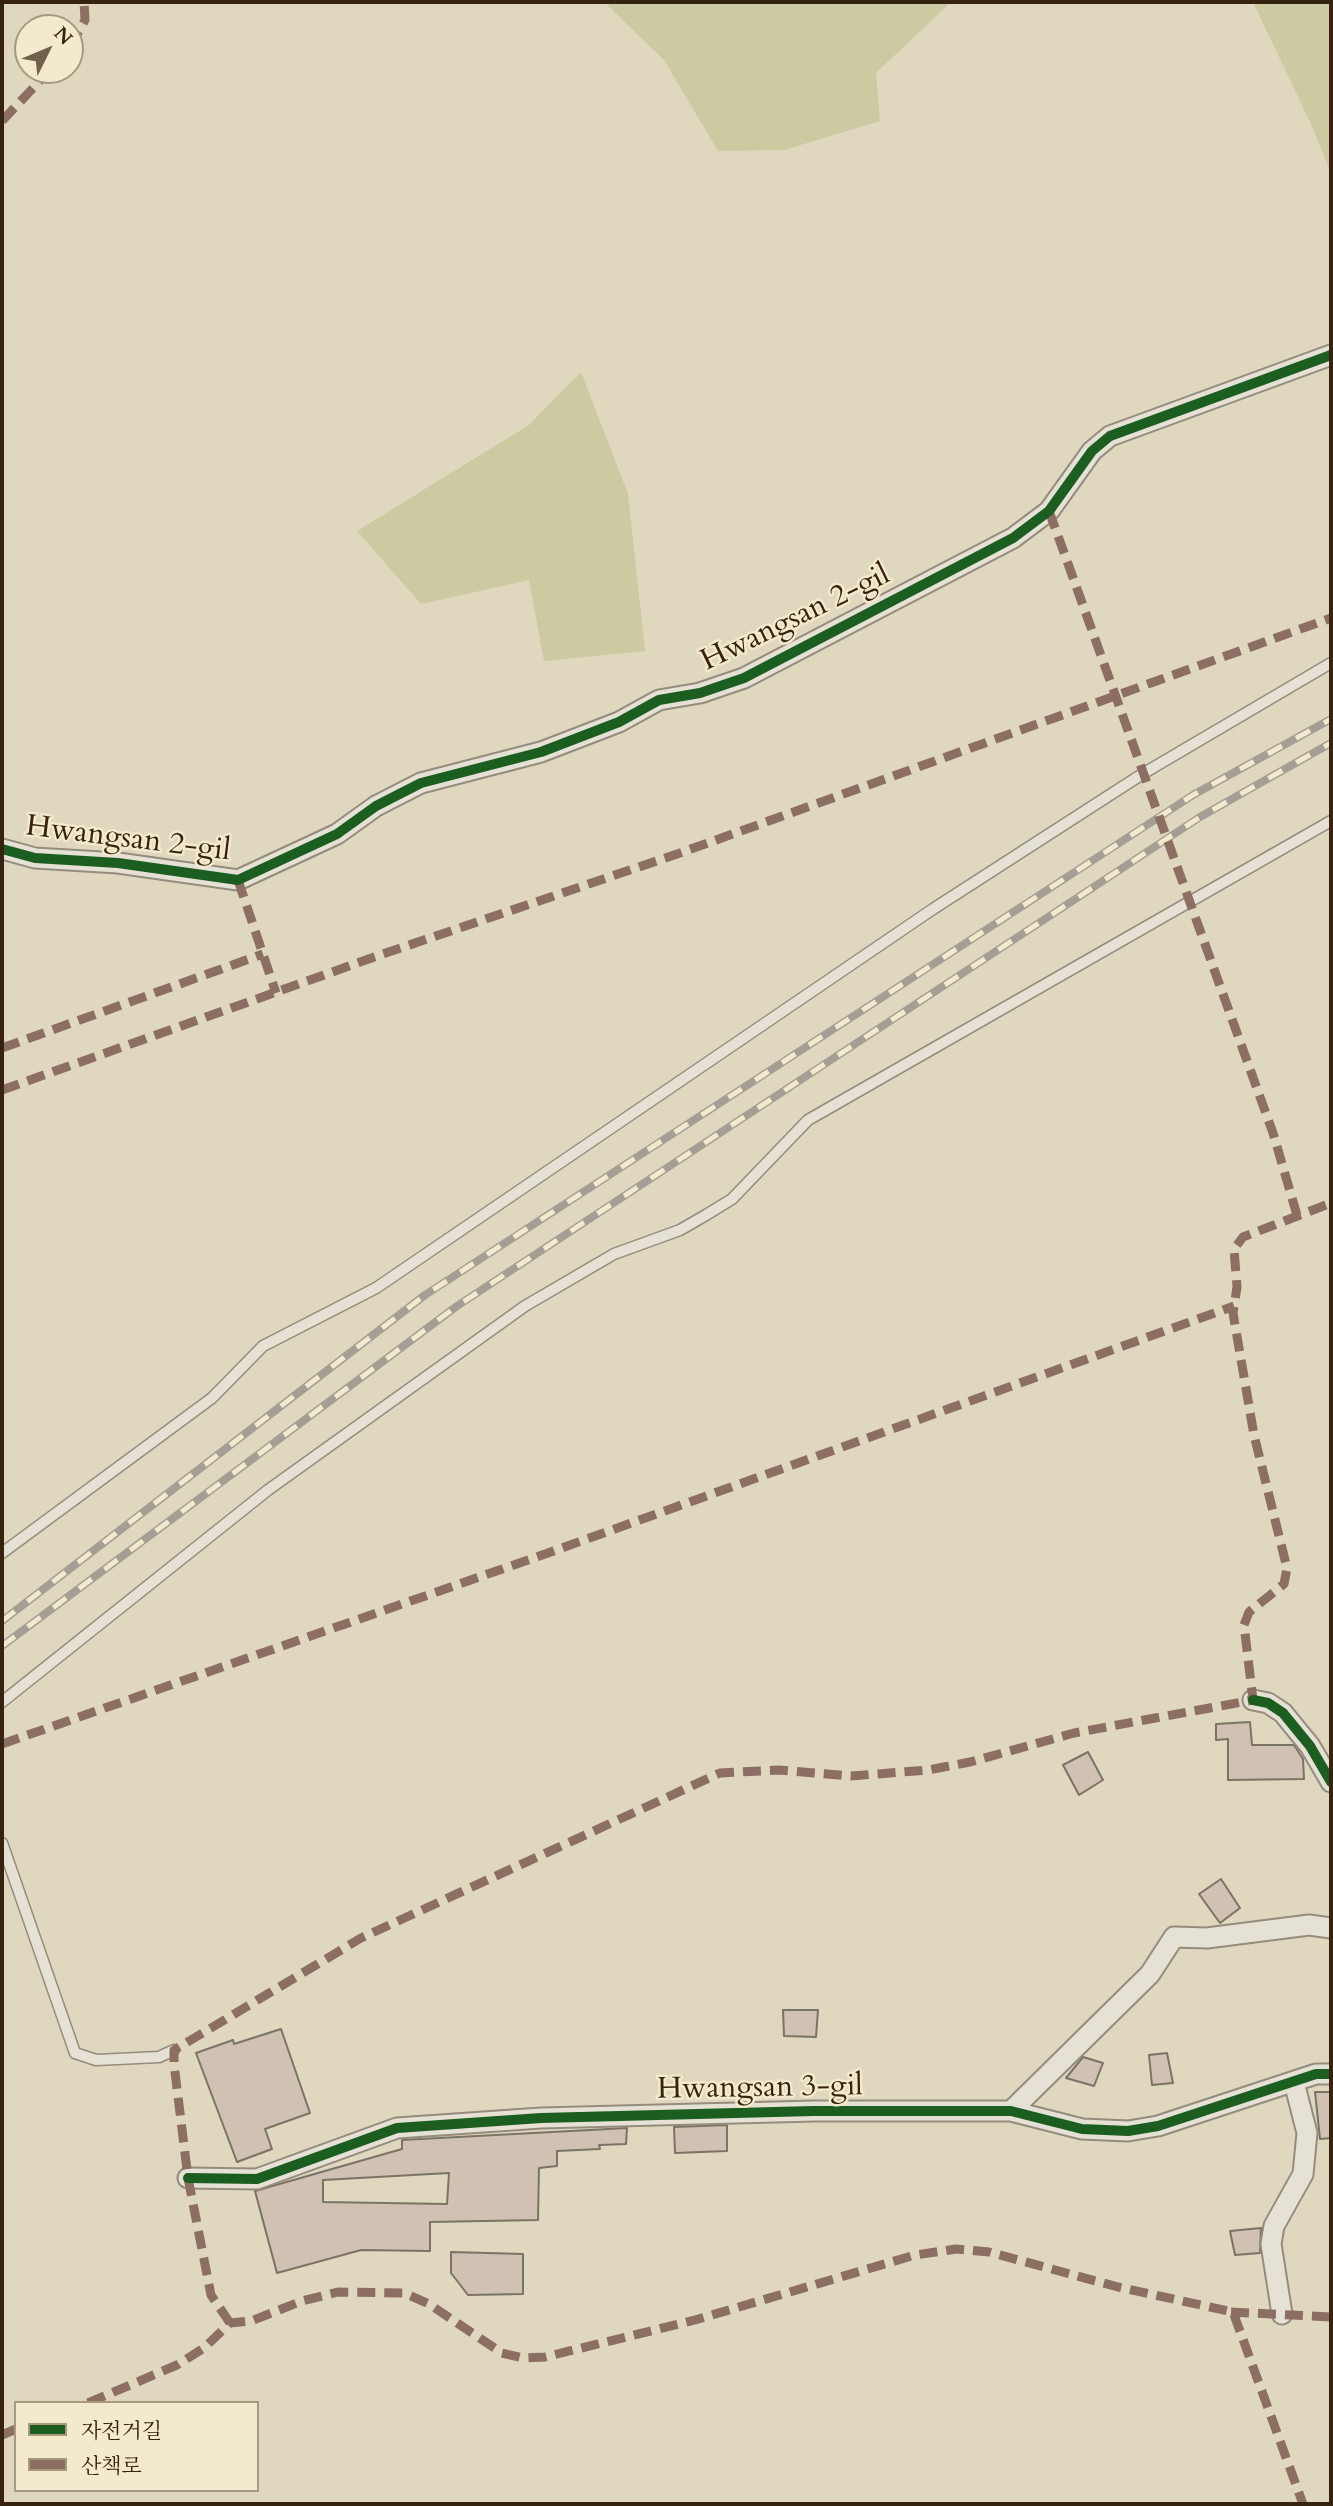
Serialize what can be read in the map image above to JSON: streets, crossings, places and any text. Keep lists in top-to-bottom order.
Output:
{
  "streets": {
    "street": ["Hwangsan 2-gil", "Hwangsan 3-gil"]
  },
  "legend": ["자전거길", "산책로"],
  "north": "top right"
}
